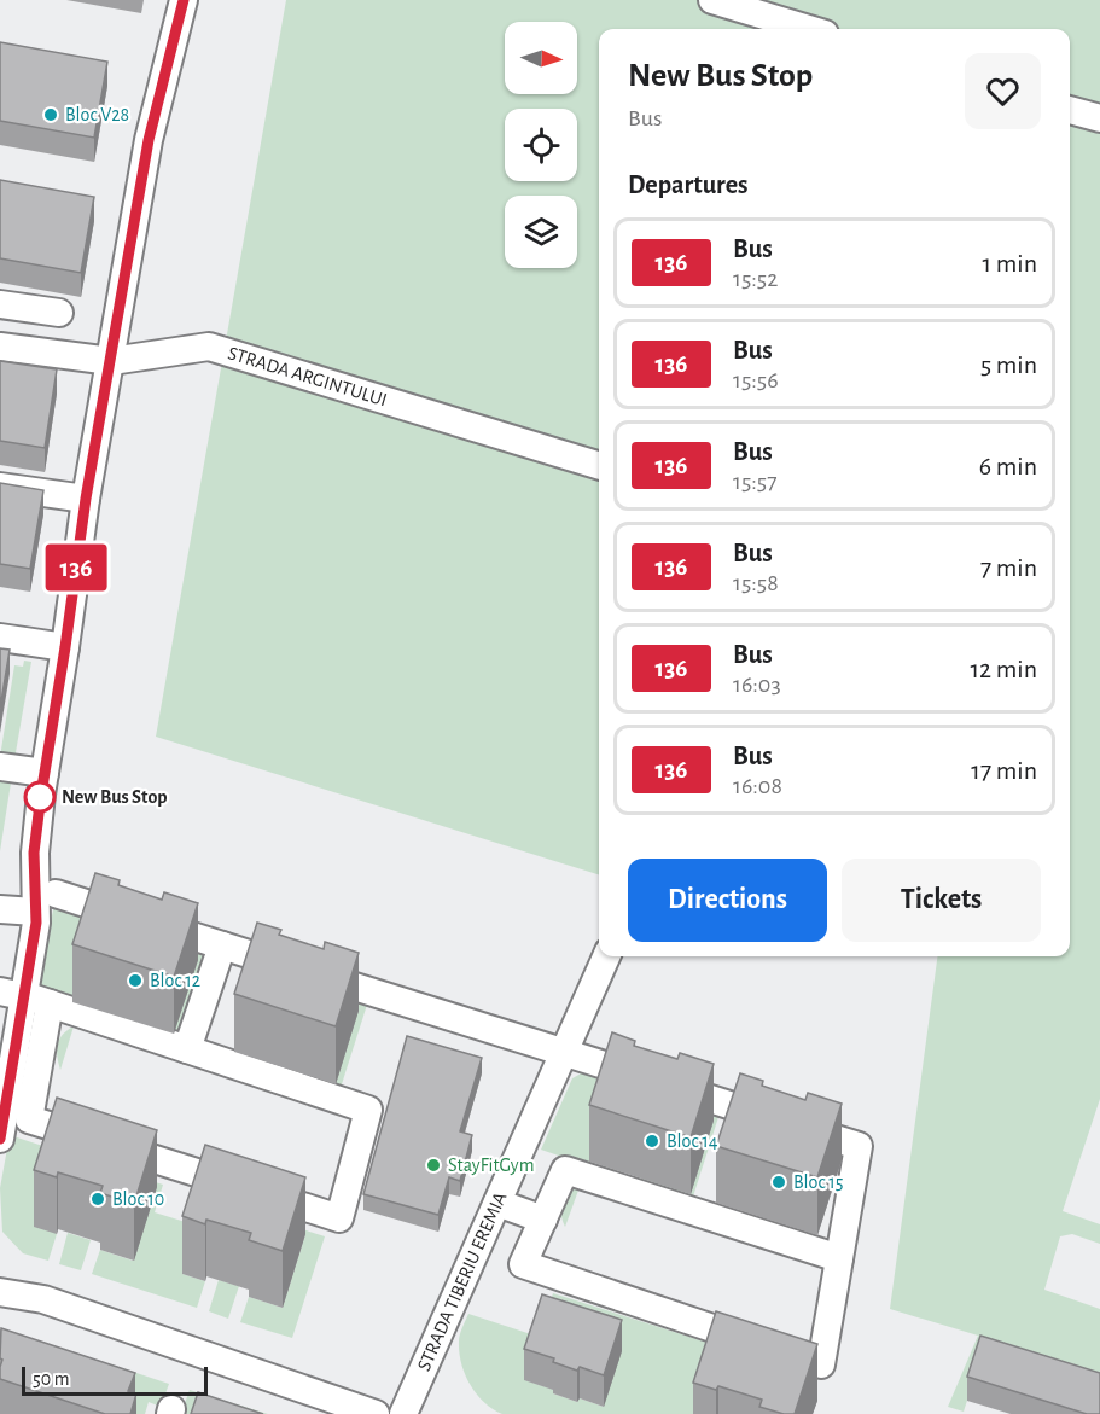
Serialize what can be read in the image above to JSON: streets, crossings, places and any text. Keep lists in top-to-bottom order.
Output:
{
  "streets": {
    "street": ["STRADA ARGINTULUI", "STRADA TIBERIU EREMIA"]
  },
  "places": [
    "Bloc V28",
    "New Bus Stop",
    "Bloc 12",
    "Bloc 14",
    "StayFitGym",
    "Bloc 15",
    "Bloc 10"
  ],
  "lines": ["bus line 136"],
  "scale_bar": "50 m",
  "north": "right",
  "page": {
    "on_map": "136",
    "heading": [
      ["New Bus Stop", "Bus"],
      "Departures"
    ],
    "list": [
      {
        "mark": "136",
        "name": "Bus",
        "note": "15:52",
        "value": "1 min"
      },
      {
        "mark": "136",
        "name": "Bus",
        "note": "15:56",
        "value": "5 min"
      },
      {
        "mark": "136",
        "name": "Bus",
        "note": "15:57",
        "value": "6 min"
      },
      {
        "mark": "136",
        "name": "Bus",
        "note": "15:58",
        "value": "7 min"
      },
      {
        "mark": "136",
        "name": "Bus",
        "note": "16:03",
        "value": "12 min"
      },
      {
        "mark": "136",
        "name": "Bus",
        "note": "16:08",
        "value": "17 min"
      }
    ],
    "buttons": ["Directions", "Tickets"],
    "scale": "50 m"
  }
}
